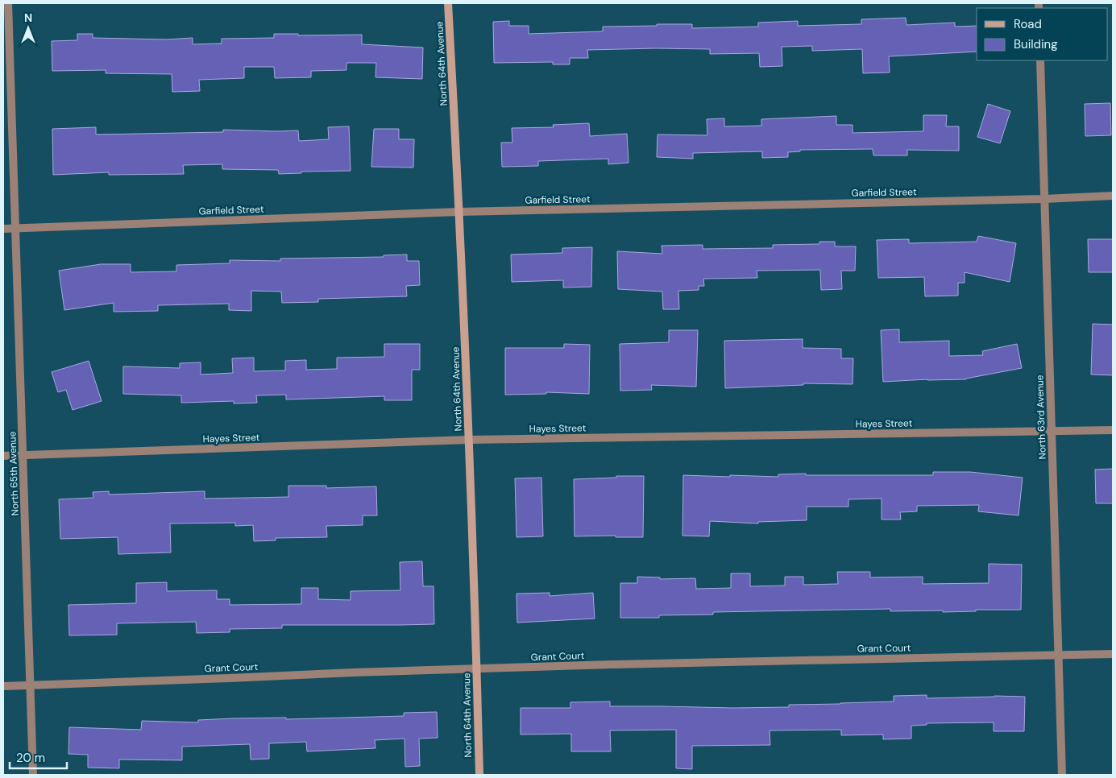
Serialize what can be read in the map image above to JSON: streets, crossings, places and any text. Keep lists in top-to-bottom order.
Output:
{
  "streets": {
    "street": [
      "North 64th Avenue",
      "Garfield Street",
      "North 63rd Avenue",
      "Hayes Street",
      "North 65th Avenue",
      "Grant Court"
    ]
  },
  "crossings": [
    ["North 64th Avenue", "Garfield Street"],
    ["North 64th Avenue", "Hayes Street"],
    ["North 64th Avenue", "Grant Court"],
    ["Garfield Street", "North 63rd Avenue"],
    ["Garfield Street", "North 65th Avenue"],
    ["North 63rd Avenue", "Hayes Street"],
    ["North 63rd Avenue", "Grant Court"],
    ["Hayes Street", "North 65th Avenue"],
    ["North 65th Avenue", "Grant Court"]
  ],
  "legend": ["Road", "Building"],
  "scale_bar": "20 m",
  "north": "top"
}
